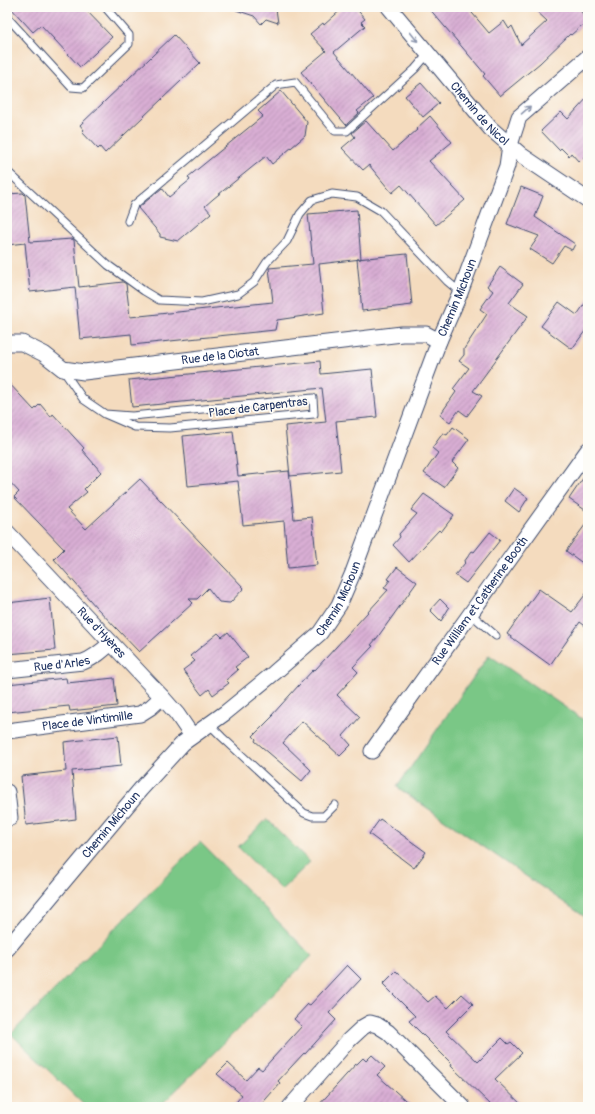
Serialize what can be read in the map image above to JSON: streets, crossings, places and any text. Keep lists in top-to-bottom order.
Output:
{
  "streets": {
    "street": [
      "Chemin de Nicol",
      "Chemin Michoun",
      "Rue de la Ciotat",
      "Rue William et Catherine Booth",
      "Rue d'Hyères",
      "Rue d'Arles",
      "Place de Vintimille"
    ],
    "lane": ["Place de Carpentras"]
  },
  "crossings": [
    ["Chemin de Nicol", "Chemin Michoun"],
    ["Chemin Michoun", "Rue de la Ciotat"],
    ["Chemin Michoun", "Rue d'Hyères"],
    ["Rue de la Ciotat", "Place de Carpentras"],
    ["Rue d'Hyères", "Rue d'Arles"],
    ["Rue d'Hyères", "Place de Vintimille"]
  ]
}
